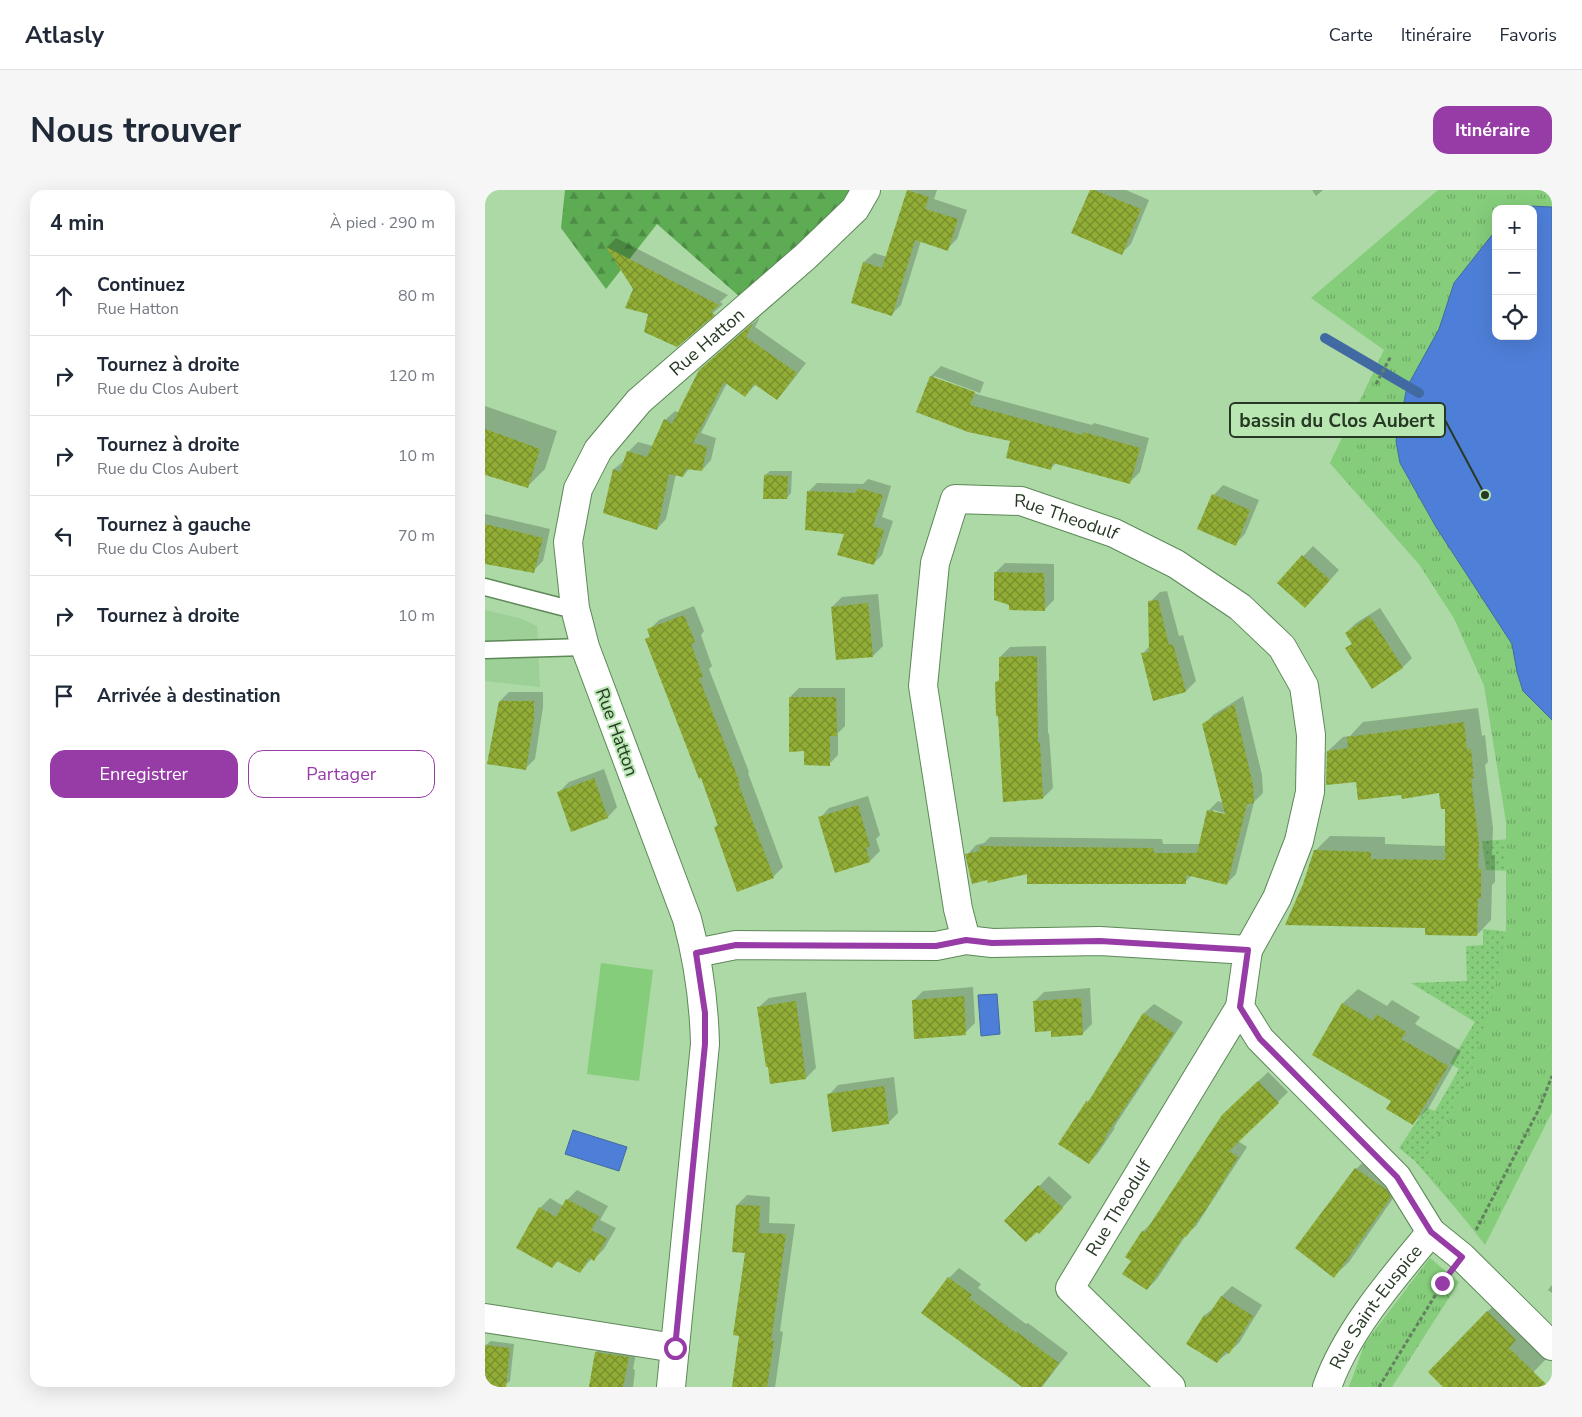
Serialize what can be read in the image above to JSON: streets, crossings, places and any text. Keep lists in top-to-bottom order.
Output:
{
  "streets": {
    "street": ["Rue Hatton", "Rue Theodulf", "Rue Saint-Euspice"]
  },
  "places": ["bassin du Clos Aubert"],
  "page": {
    "header": "Atlasly",
    "nav": ["Carte", "Itinéraire", "Favoris"],
    "buttons": [
      "Itinéraire",
      ["Enregistrer", "Partager"]
    ],
    "title": "Nous trouver",
    "heading": ["4 min", "À pied · 290 m"],
    "map_buttons": ["+", "−"],
    "list": [
      ["Continuez", "Rue Hatton", "80 m"],
      ["Tournez à droite", "Rue du Clos Aubert", "120 m"],
      ["Tournez à droite", "Rue du Clos Aubert", "10 m"],
      ["Tournez à gauche", "Rue du Clos Aubert", "70 m"],
      ["Tournez à droite", "10 m"],
      "Arrivée à destination"
    ]
  }
}
